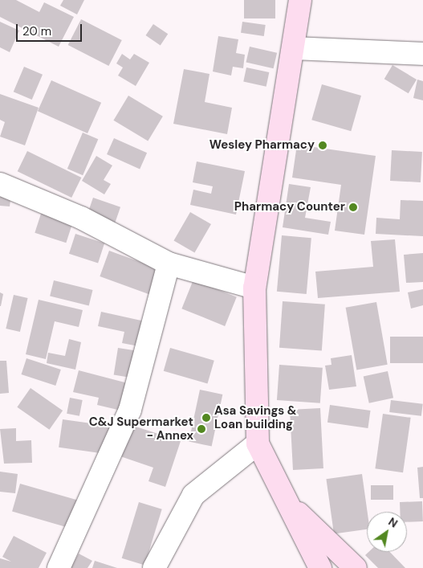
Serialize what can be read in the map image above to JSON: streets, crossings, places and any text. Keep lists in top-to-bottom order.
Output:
{
  "places": [
    "Wesley Pharmacy",
    "Pharmacy Counter",
    "Asa Savings & Loan building",
    "C&J Supermarket - Annex"
  ],
  "scale_bar": "20 m",
  "north": "top right"
}
